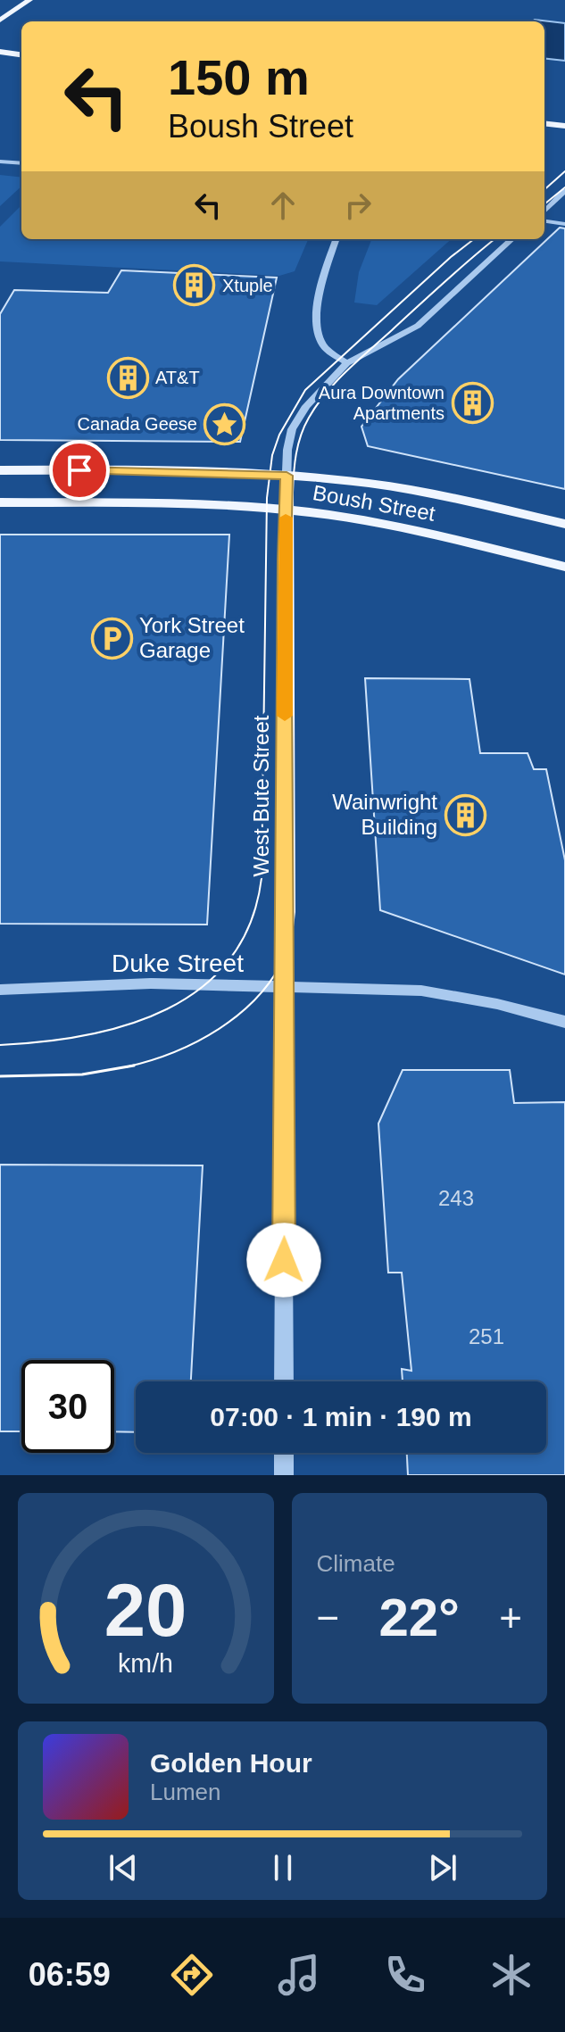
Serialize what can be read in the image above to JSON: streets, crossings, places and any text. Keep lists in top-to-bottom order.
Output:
{
  "streets": {
    "main road": ["Boush Street"],
    "street": ["West Bute Street", "Duke Street"]
  },
  "crossings": [
    ["Boush Street", "West Bute Street"],
    ["West Bute Street", "Duke Street"]
  ],
  "places": {
    "building": [
      "Xtuple",
      "AT&T",
      "Aura Downtown Apartments",
      "Wainwright Building"
    ],
    "place": ["Canada Geese"],
    "parking": ["York Street Garage"]
  },
  "house_numbers": ["243", "251"],
  "page": {
    "turn": ["150 m", "Boush Street"],
    "limit": "30",
    "trip": "07:00 · 1 min · 190 m",
    "tile": "Climate",
    "heat": ["−", "22°", "+"],
    "song": ["Golden Hour", "Lumen"],
    "tabs": "06:59",
    "gauge": ["20", "km/h"]
  }
}
